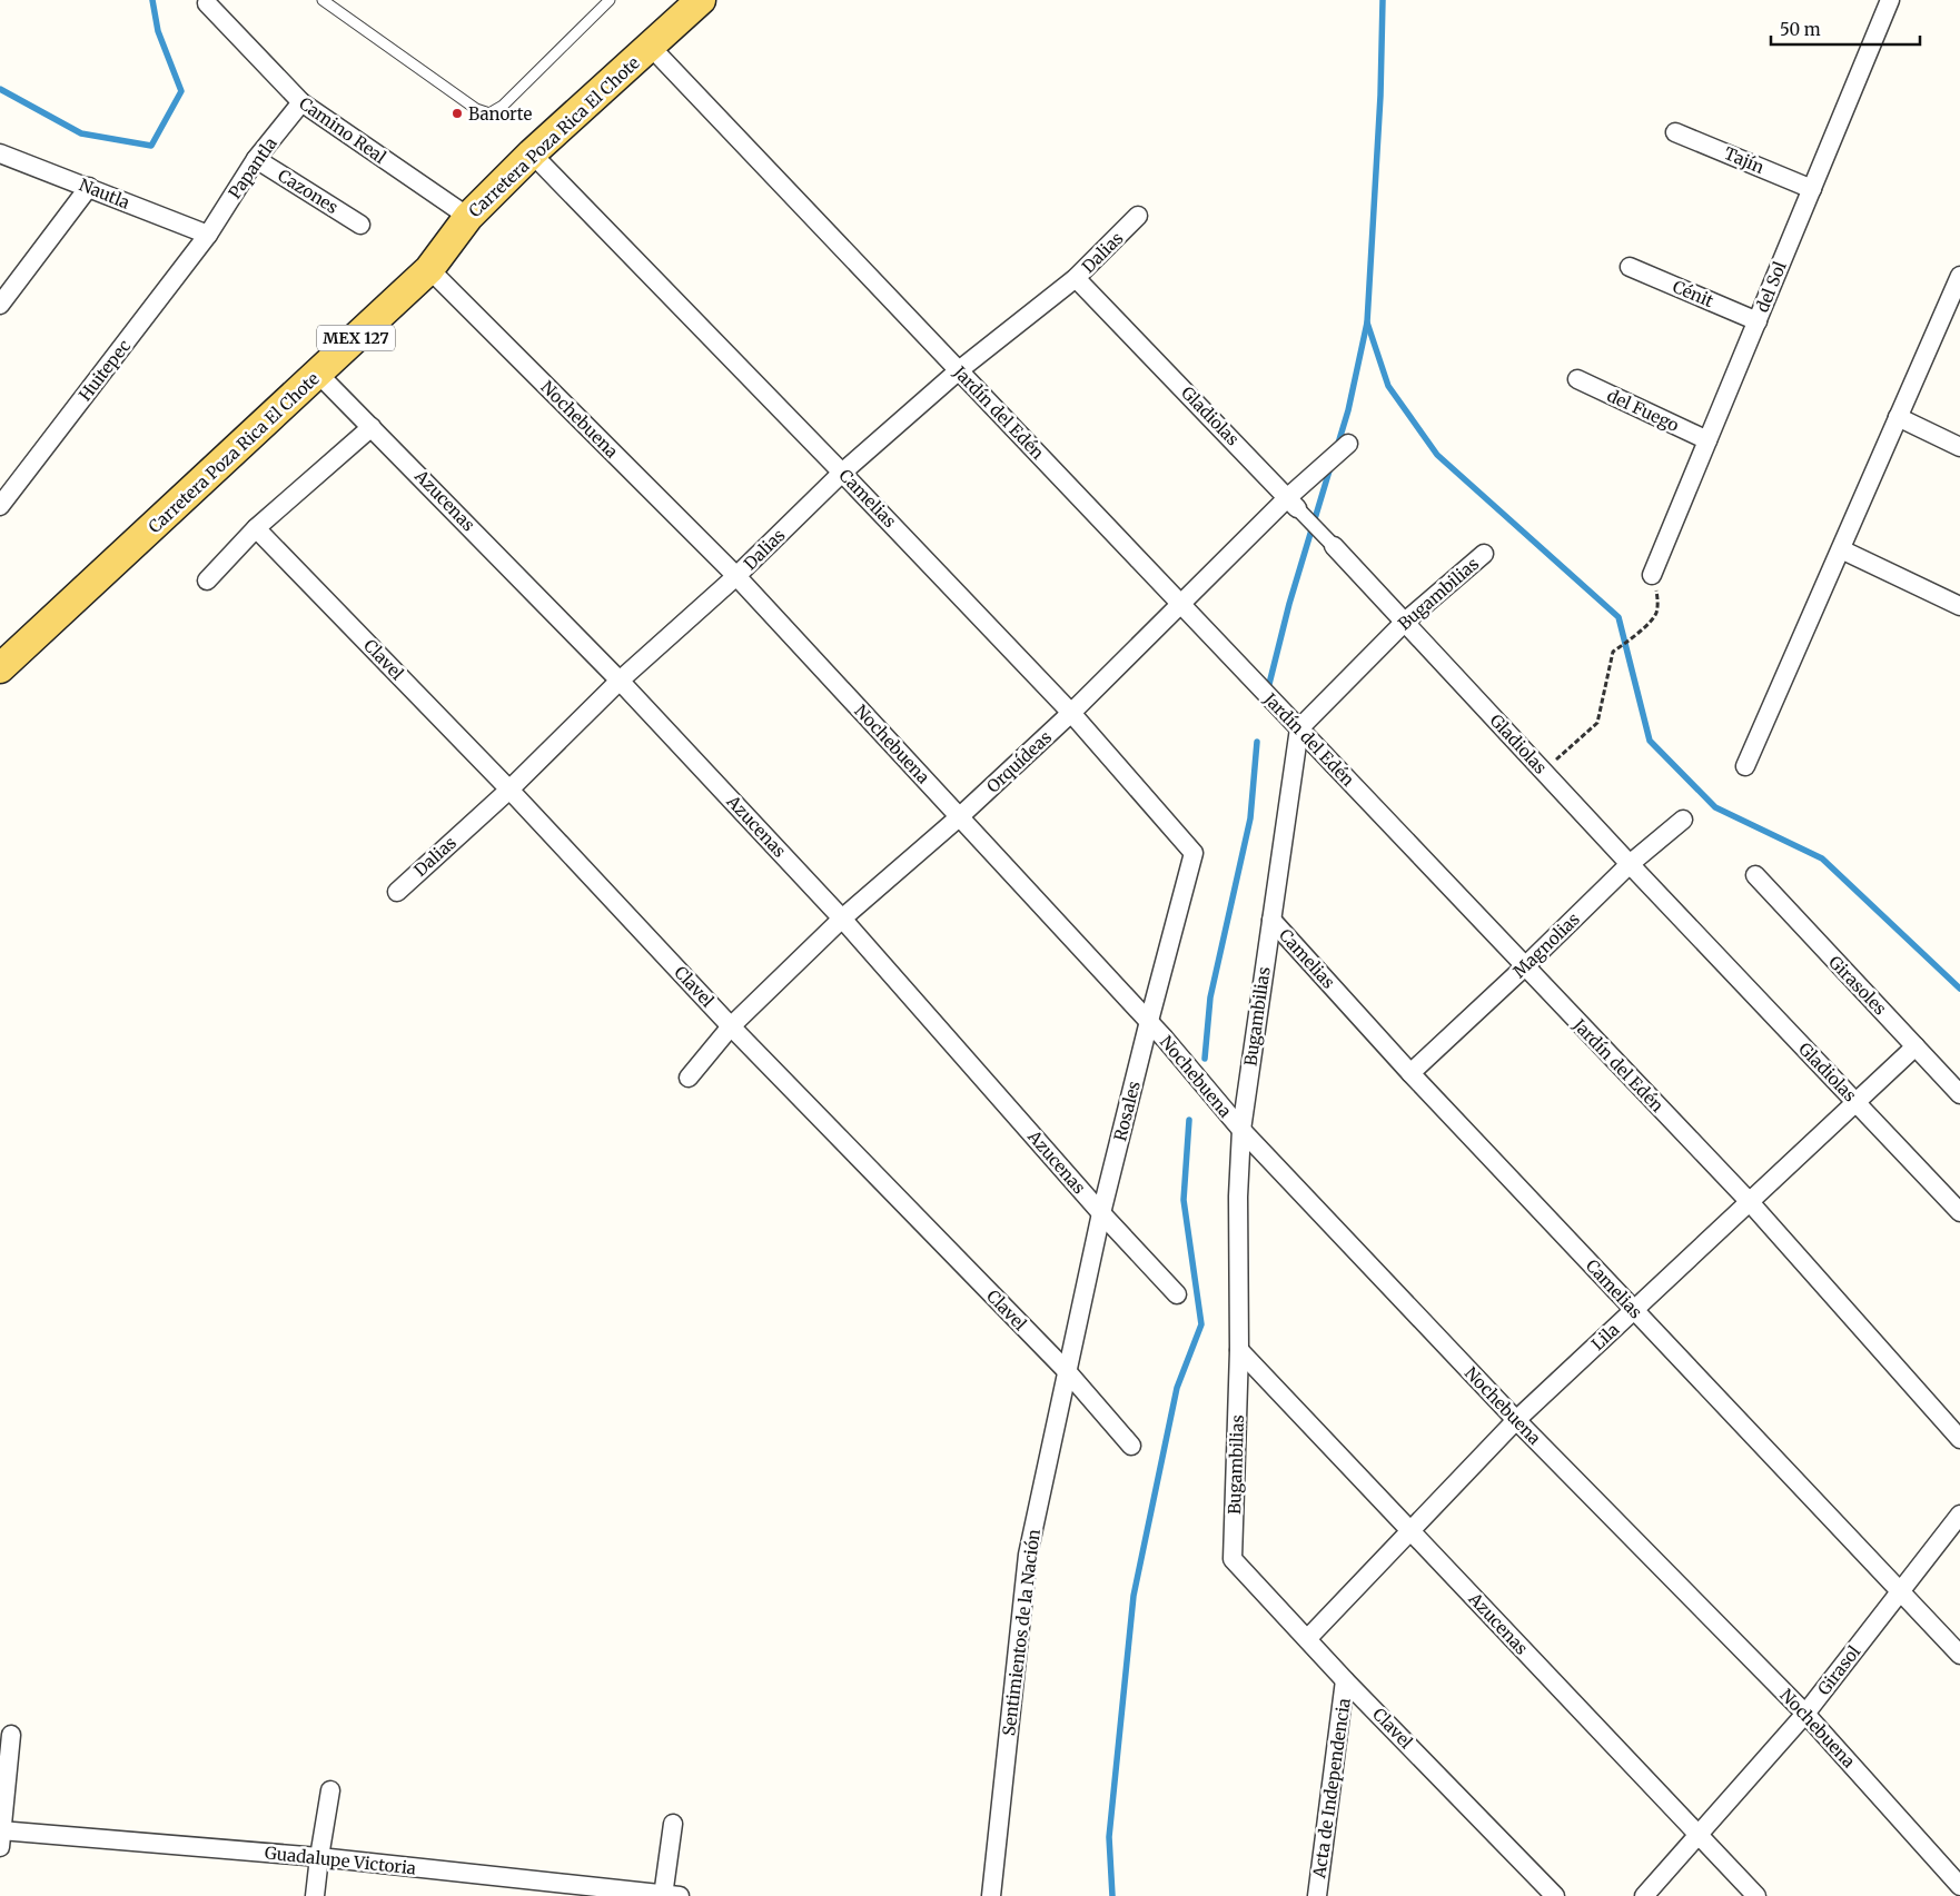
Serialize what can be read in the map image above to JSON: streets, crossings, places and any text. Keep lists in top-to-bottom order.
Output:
{
  "streets": {
    "main road": ["Carretera Poza Rica El Chote", "MEX 127"],
    "street": [
      "Camino Real",
      "Tajín",
      "Papantla",
      "Cazones",
      "Nautla",
      "Dalias",
      "del Sol",
      "Cénit",
      "Huitepec",
      "del Fuego",
      "Jardín del Edén",
      "Gladiolas",
      "Nochebuena",
      "Camelias",
      "Azucenas",
      "Bugambilias",
      "Clavel",
      "Orquídeas",
      "Magnolias",
      "Girasoles",
      "Rosales",
      "Lila",
      "Sentimientos de la Nación",
      "Girasol",
      "Acta de Independencia",
      "Guadalupe Victoria"
    ]
  },
  "crossings": [
    ["Camino Real", "Carretera Poza Rica El Chote"],
    ["Camino Real", "Papantla"],
    ["Carretera Poza Rica El Chote", "Jardín del Edén"],
    ["Carretera Poza Rica El Chote", "Nochebuena"],
    ["Carretera Poza Rica El Chote", "Camelias"],
    ["Carretera Poza Rica El Chote", "Azucenas"],
    ["Tajín", "del Sol"],
    ["Papantla", "Cazones"],
    ["Papantla", "Nautla"],
    ["Papantla", "Huitepec"],
    ["Nautla", "Huitepec"],
    ["Dalias", "Jardín del Edén"],
    ["Dalias", "Gladiolas"],
    ["Dalias", "Nochebuena"],
    ["Dalias", "Camelias"],
    ["Dalias", "Azucenas"],
    ["Dalias", "Clavel"],
    ["del Sol", "Cénit"],
    ["del Sol", "del Fuego"],
    ["Jardín del Edén", "Bugambilias"],
    ["Jardín del Edén", "Orquídeas"],
    ["Jardín del Edén", "Magnolias"],
    ["Jardín del Edén", "Lila"],
    ["Gladiolas", "Bugambilias"],
    ["Gladiolas", "Orquídeas"],
    ["Gladiolas", "Magnolias"],
    ["Gladiolas", "Lila"],
    ["Nochebuena", "Bugambilias"],
    ["Nochebuena", "Orquídeas"],
    ["Nochebuena", "Rosales"],
    ["Nochebuena", "Lila"],
    ["Nochebuena", "Girasol"],
    ["Camelias", "Bugambilias"],
    ["Camelias", "Orquídeas"],
    ["Camelias", "Magnolias"],
    ["Camelias", "Rosales"],
    ["Camelias", "Lila"],
    ["Camelias", "Girasol"],
    ["Azucenas", "Bugambilias"],
    ["Azucenas", "Orquídeas"],
    ["Azucenas", "Rosales"],
    ["Azucenas", "Lila"],
    ["Azucenas", "Girasol"],
    ["Bugambilias", "Clavel"],
    ["Clavel", "Orquídeas"],
    ["Clavel", "Rosales"],
    ["Clavel", "Lila"],
    ["Clavel", "Sentimientos de la Nación"],
    ["Clavel", "Acta de Independencia"],
    ["Girasoles", "Lila"],
    ["Rosales", "Sentimientos de la Nación"]
  ],
  "places": ["Banorte"],
  "scale_bar": "50 m"
}
